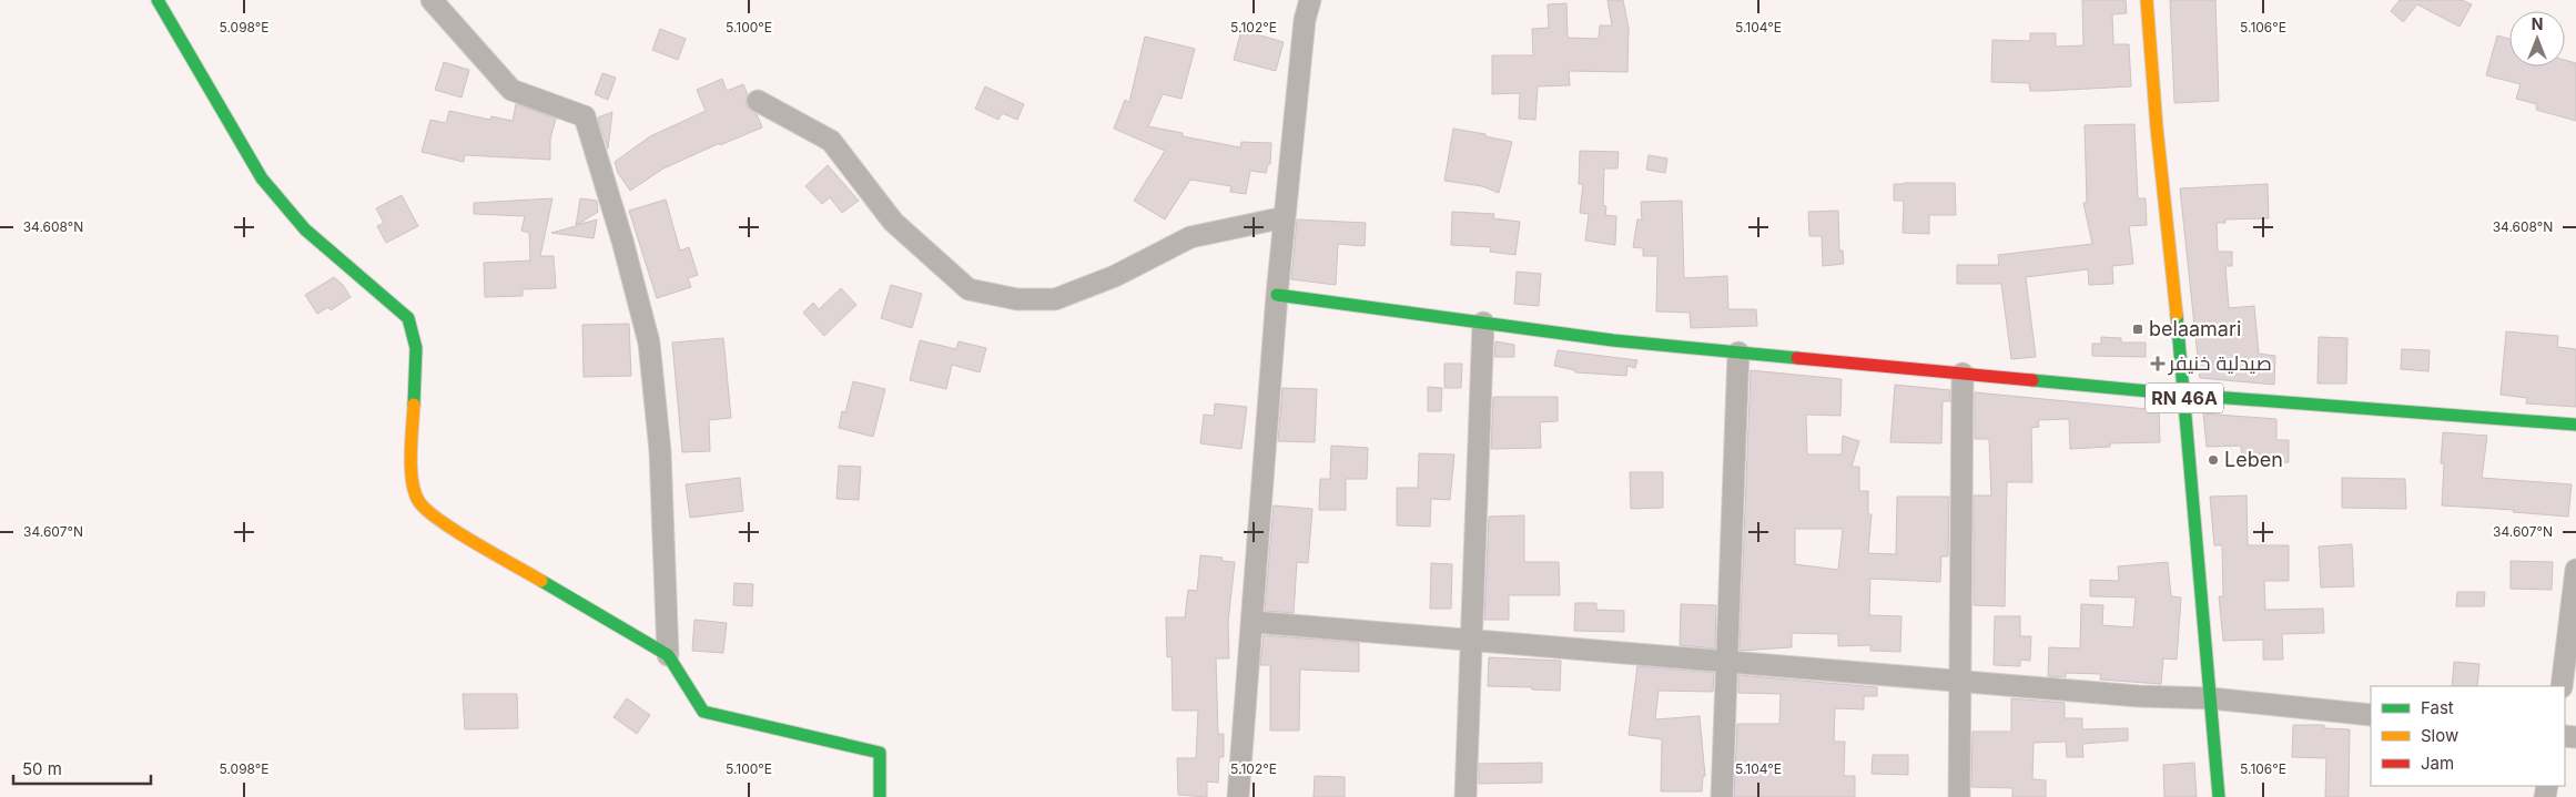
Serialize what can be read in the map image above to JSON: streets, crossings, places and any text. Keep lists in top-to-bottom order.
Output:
{
  "streets": {
    "street": ["RN 46A"]
  },
  "places": {
    "transit": ["belaamari"],
    "health": ["صيدلية خنيفر"],
    "other": ["Leben"]
  },
  "legend": ["Fast", "Slow", "Jam"],
  "scale_bar": "50 m",
  "north": "top",
  "coordinates": [
    "5.098°E",
    "5.100°E",
    "5.102°E",
    "5.104°E",
    "5.106°E",
    "34.608°N",
    "34.607°N"
  ]
}
